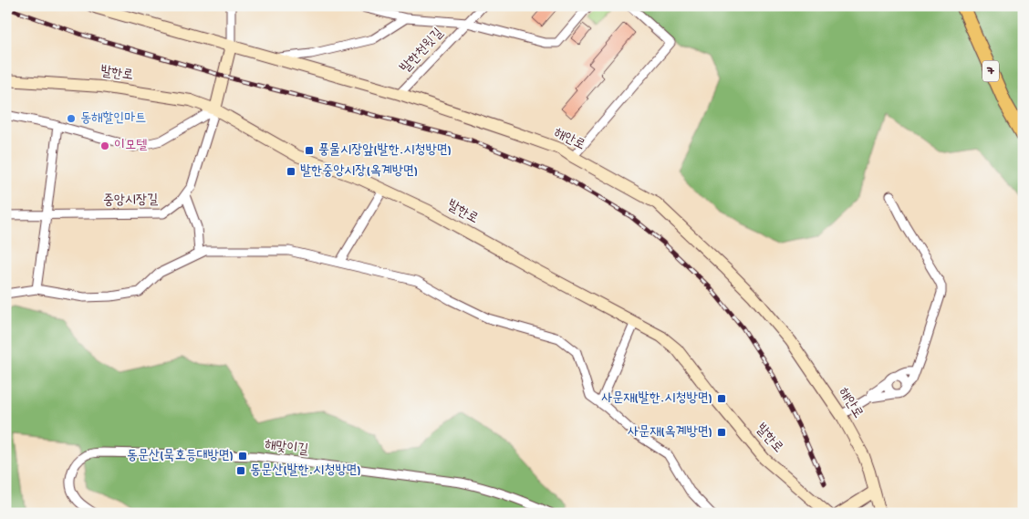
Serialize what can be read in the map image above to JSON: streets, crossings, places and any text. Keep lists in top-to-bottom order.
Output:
{
  "streets": {
    "main road": ["7"],
    "street": [
      "발한천윗길",
      "발한로",
      "해안로",
      "중앙시장길",
      "해맞이길"
    ]
  },
  "crossings": [
    ["발한천윗길", "해안로"],
    ["발한로", "중앙시장길"]
  ],
  "places": {
    "other": ["동해할인마트", "이모텔"],
    "transit": [
      "풍물시장앞(발한.시청방면)",
      "발한중앙시장(옥계방면)",
      "사문재(발한.시청방면)",
      "사문재(옥계방면)",
      "동문산(묵호등대방면)",
      "동문산(발한.시청방면)"
    ]
  }
}
